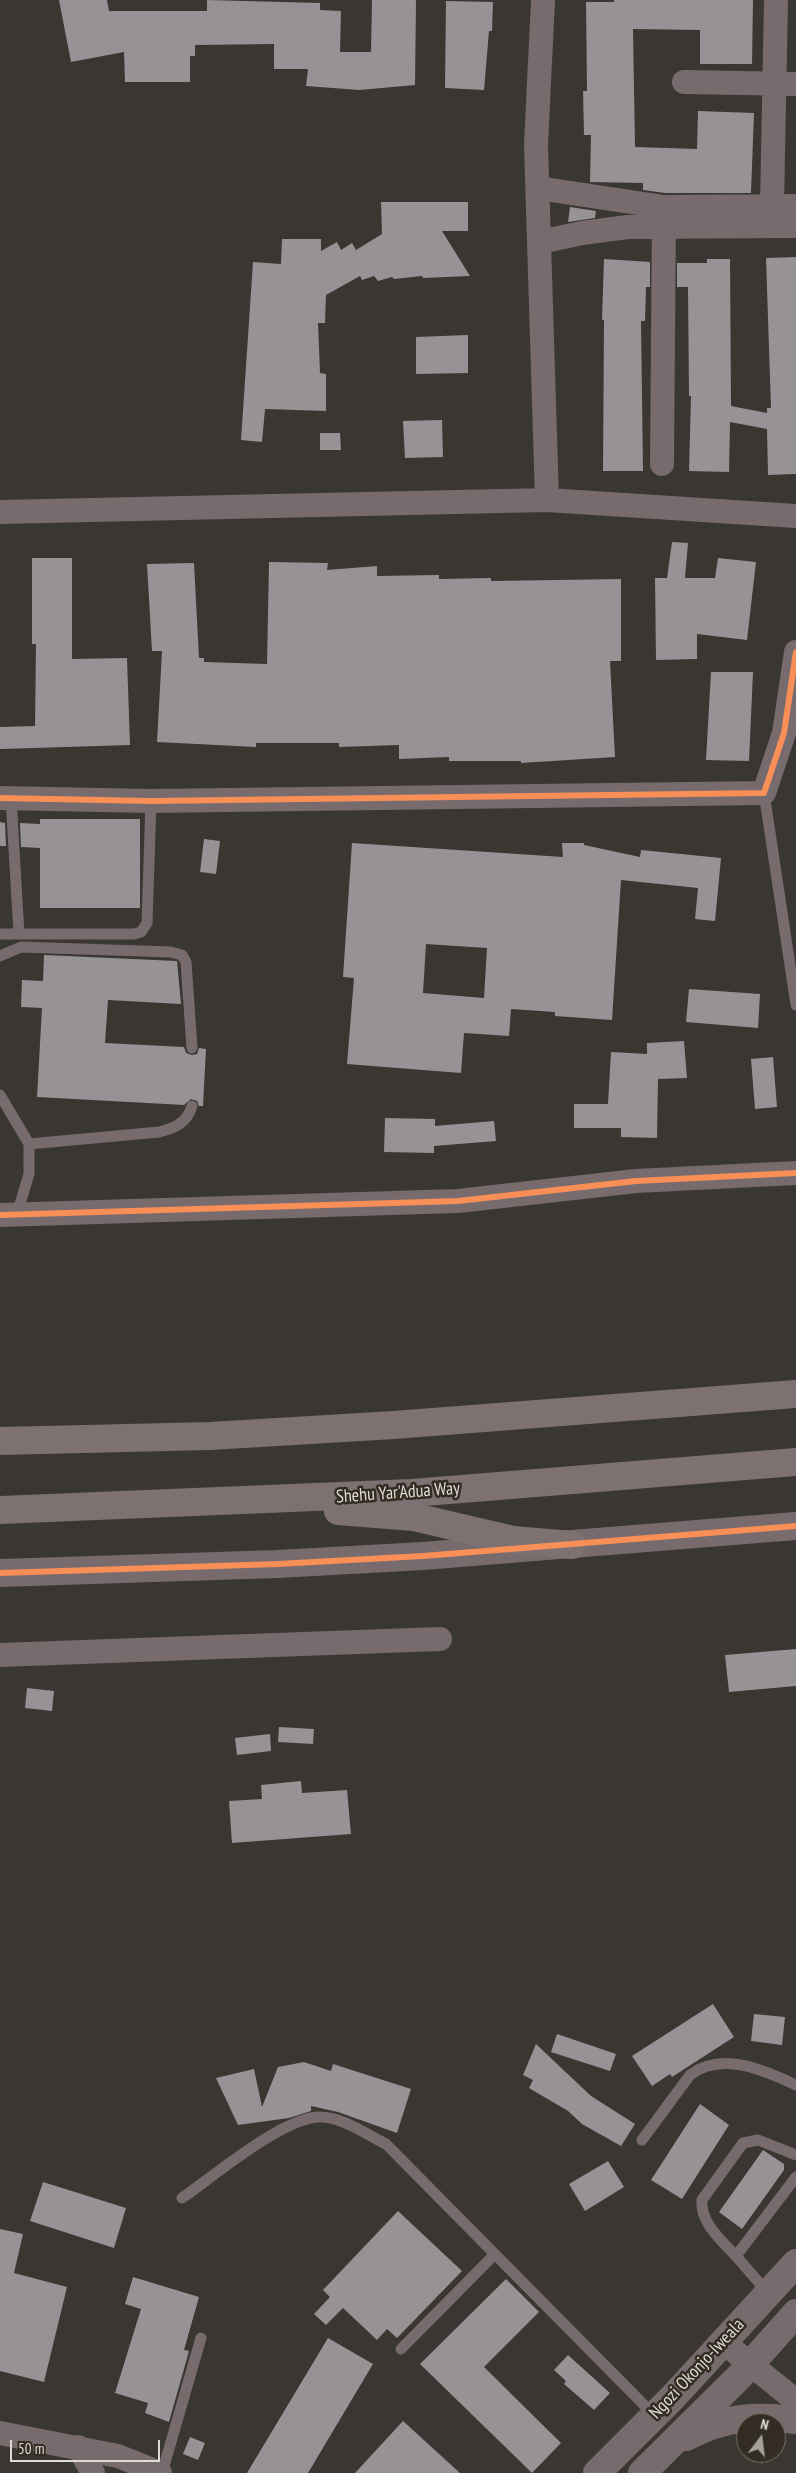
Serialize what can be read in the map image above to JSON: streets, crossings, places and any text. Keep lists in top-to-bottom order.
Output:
{
  "streets": {
    "highway": ["Shehu Yar'Adua Way"],
    "street": ["Ngozi Okonjo-Iweala"]
  },
  "scale_bar": "50 m",
  "north": "top"
}
